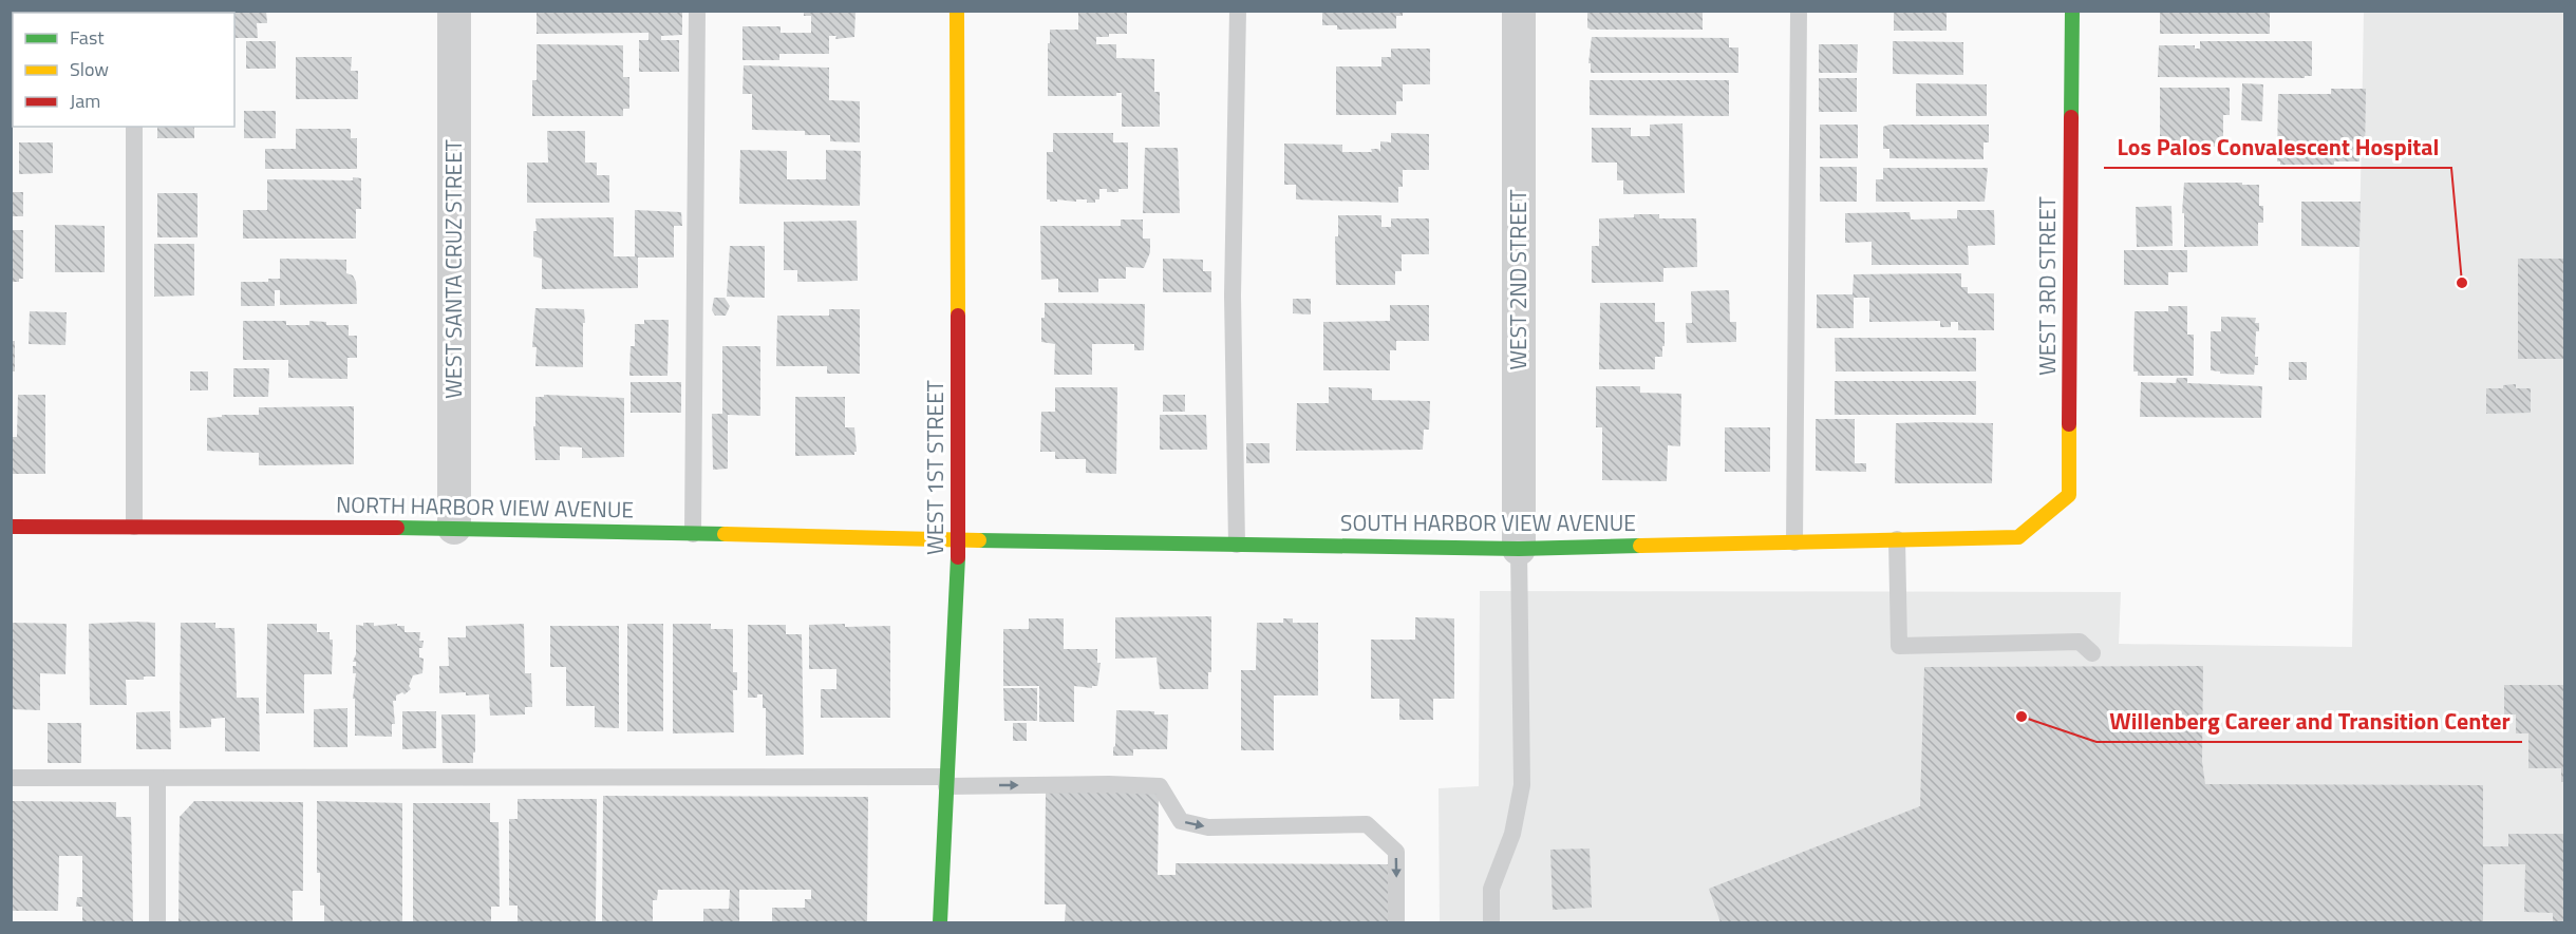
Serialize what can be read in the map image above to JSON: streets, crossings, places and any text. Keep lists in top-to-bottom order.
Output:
{
  "streets": {
    "street": [
      "WEST SANTA CRUZ STREET",
      "WEST 2ND STREET",
      "WEST 3RD STREET",
      "WEST 1ST STREET",
      "NORTH HARBOR VIEW AVENUE",
      "SOUTH HARBOR VIEW AVENUE"
    ]
  },
  "crossings": [
    ["WEST SANTA CRUZ STREET", "NORTH HARBOR VIEW AVENUE"],
    ["WEST 2ND STREET", "SOUTH HARBOR VIEW AVENUE"],
    ["WEST 3RD STREET", "SOUTH HARBOR VIEW AVENUE"],
    ["WEST 1ST STREET", "NORTH HARBOR VIEW AVENUE"],
    ["WEST 1ST STREET", "SOUTH HARBOR VIEW AVENUE"],
    ["NORTH HARBOR VIEW AVENUE", "SOUTH HARBOR VIEW AVENUE"]
  ],
  "places": ["Los Palos Convalescent Hospital", "Willenberg Career and Transition Center"],
  "legend": ["Fast", "Slow", "Jam"]
}
